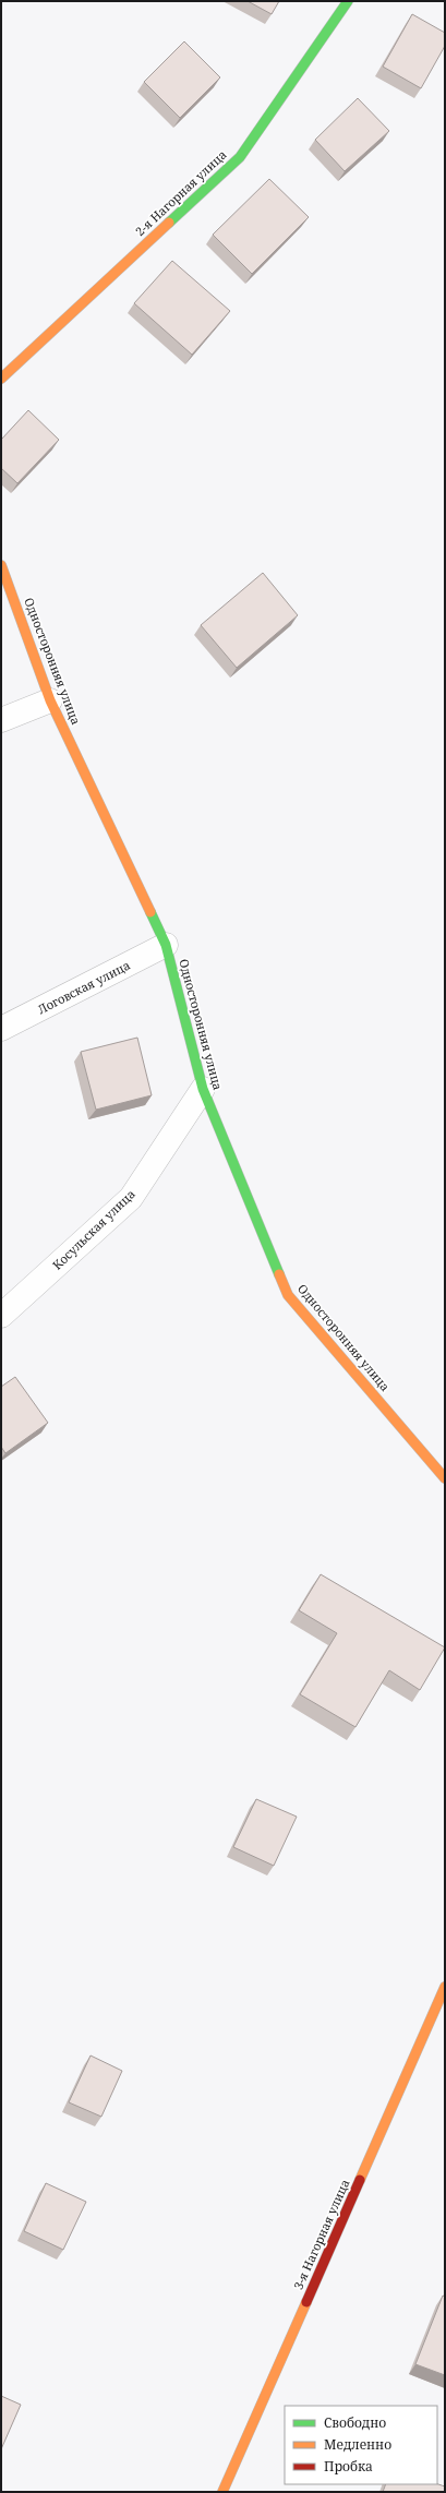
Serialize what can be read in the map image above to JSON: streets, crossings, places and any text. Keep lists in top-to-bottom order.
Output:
{
  "streets": {
    "street": [
      "2-я Нагорная улица",
      "Односторонняя улица",
      "Логовская улица",
      "Косульская улица",
      "3-я Нагорная улица"
    ]
  },
  "crossings": [
    ["Односторонняя улица", "Логовская улица"],
    ["Односторонняя улица", "Косульская улица"]
  ],
  "legend": ["Свободно", "Медленно", "Пробка"]
}
